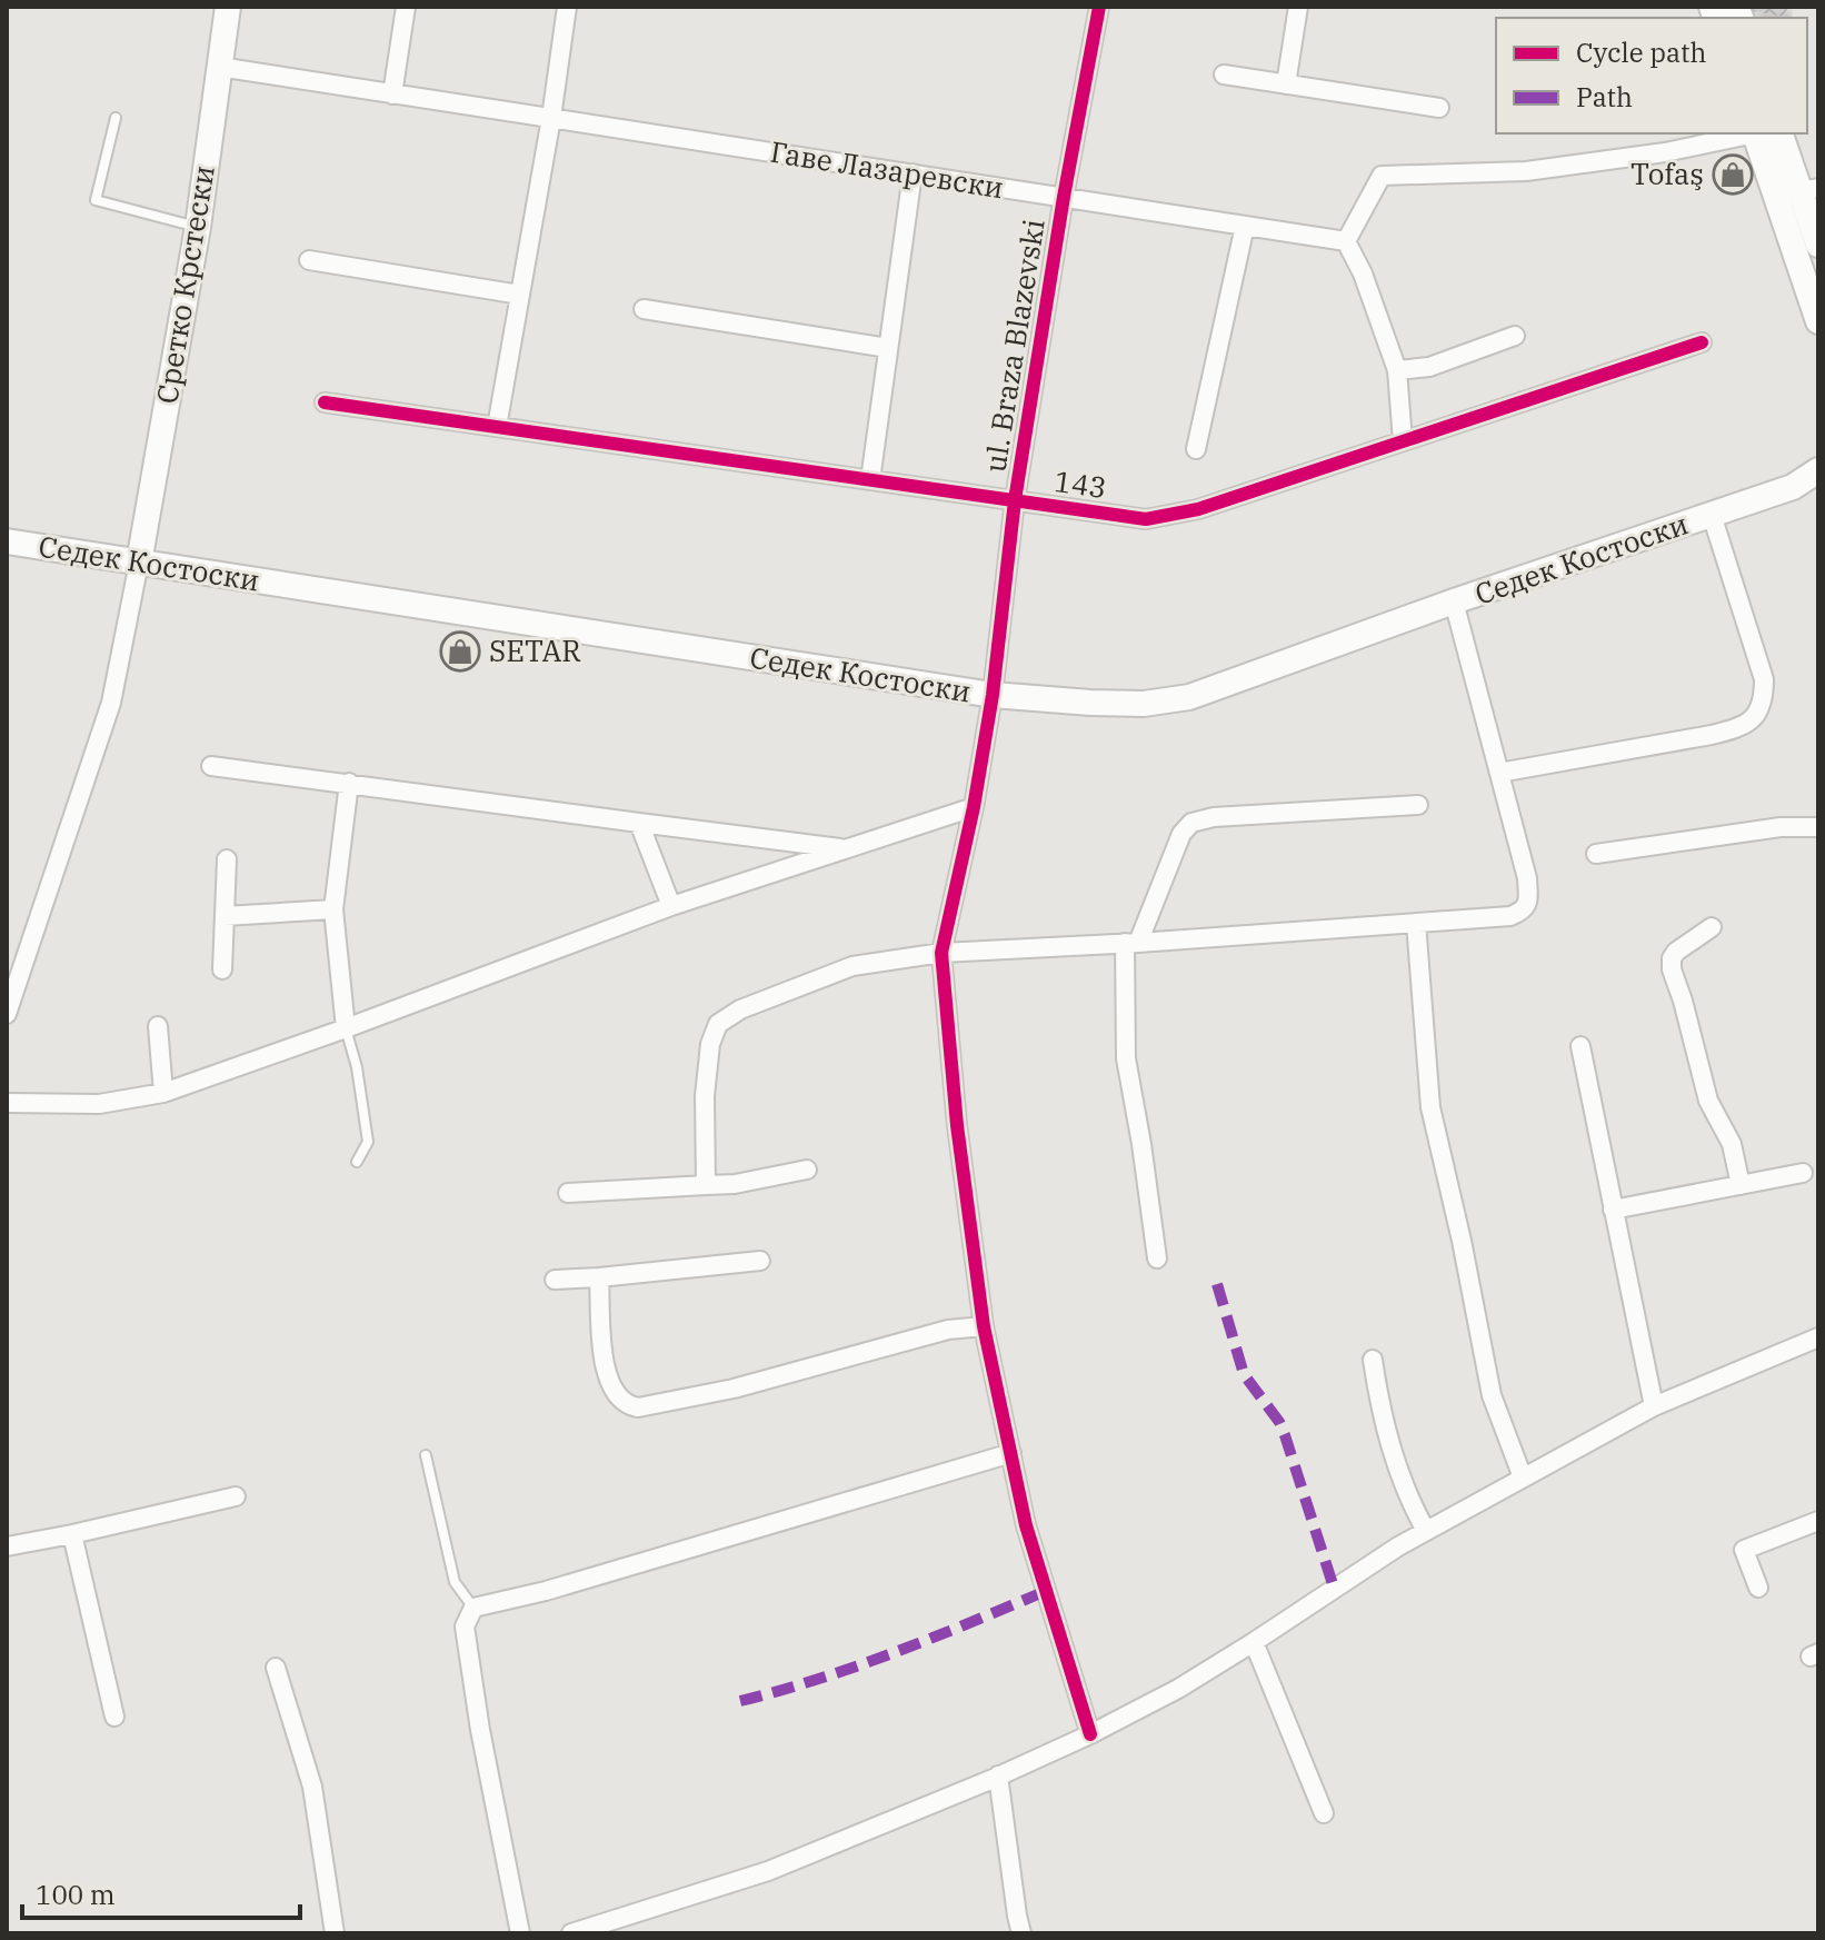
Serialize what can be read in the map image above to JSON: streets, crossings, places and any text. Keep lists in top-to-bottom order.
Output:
{
  "streets": {
    "main road": ["Сретко Крстески", "Седек Костоски"],
    "street": ["Гаве Лазаревски", "ul. Braza Blazevski", "143"]
  },
  "crossings": [
    ["Гаве Лазаревски", "Сретко Крстески"],
    ["Гаве Лазаревски", "ul. Braza Blazevski"],
    ["Сретко Крстески", "Седек Костоски"],
    ["ul. Braza Blazevski", "143"],
    ["ul. Braza Blazevski", "Седек Костоски"]
  ],
  "places": {
    "shop": ["Tofaş", "SETAR"]
  },
  "legend": ["Cycle path", "Path"],
  "scale_bar": "100 m"
}
